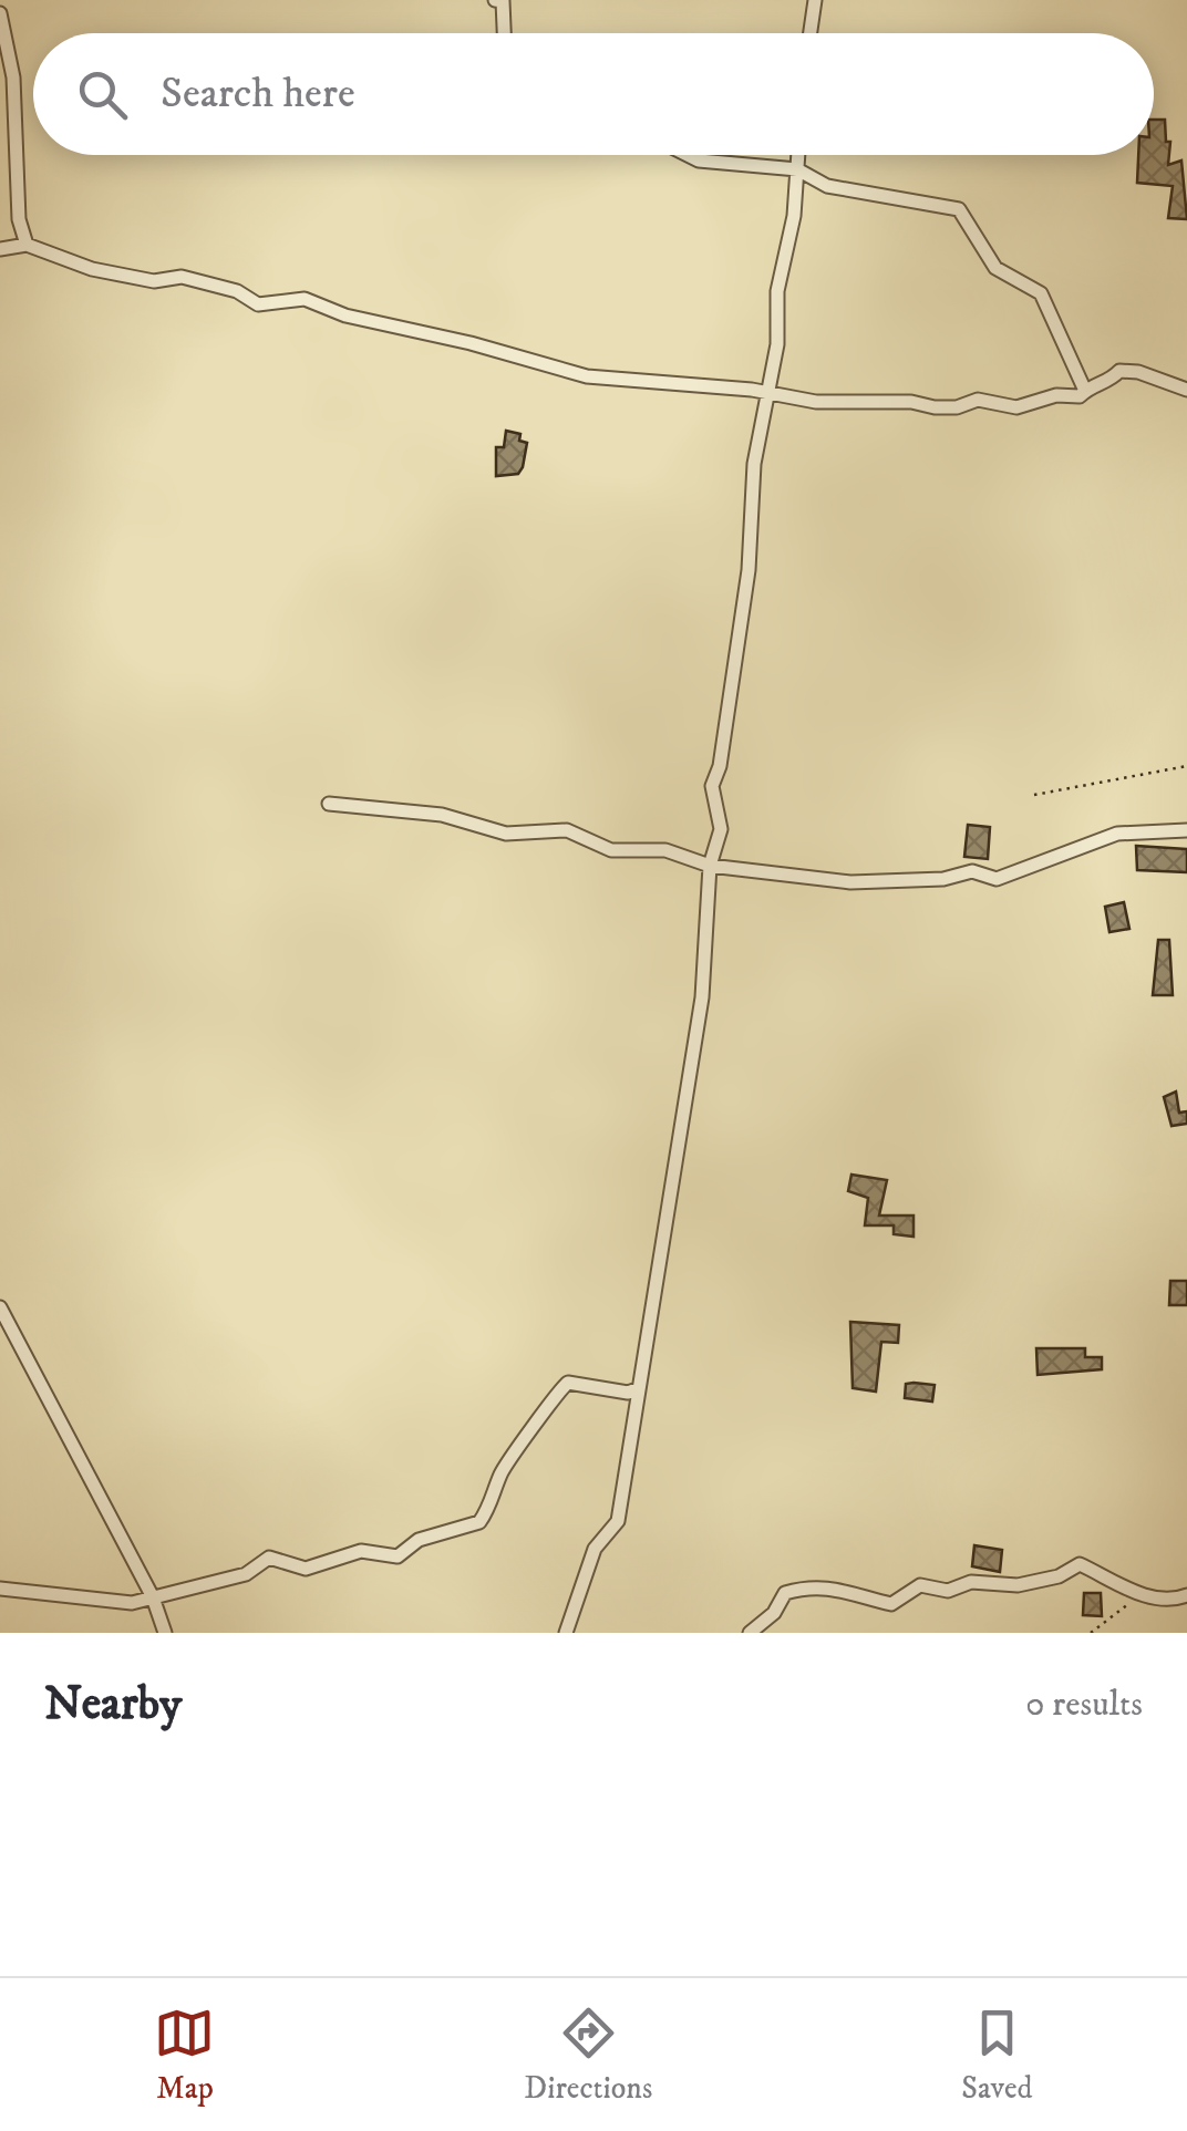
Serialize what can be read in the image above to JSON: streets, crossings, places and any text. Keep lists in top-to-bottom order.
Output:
{
  "page": {
    "search": "Search here",
    "heading": ["Nearby", "0 results"],
    "nav": ["Map", "Directions", "Saved"]
  }
}
